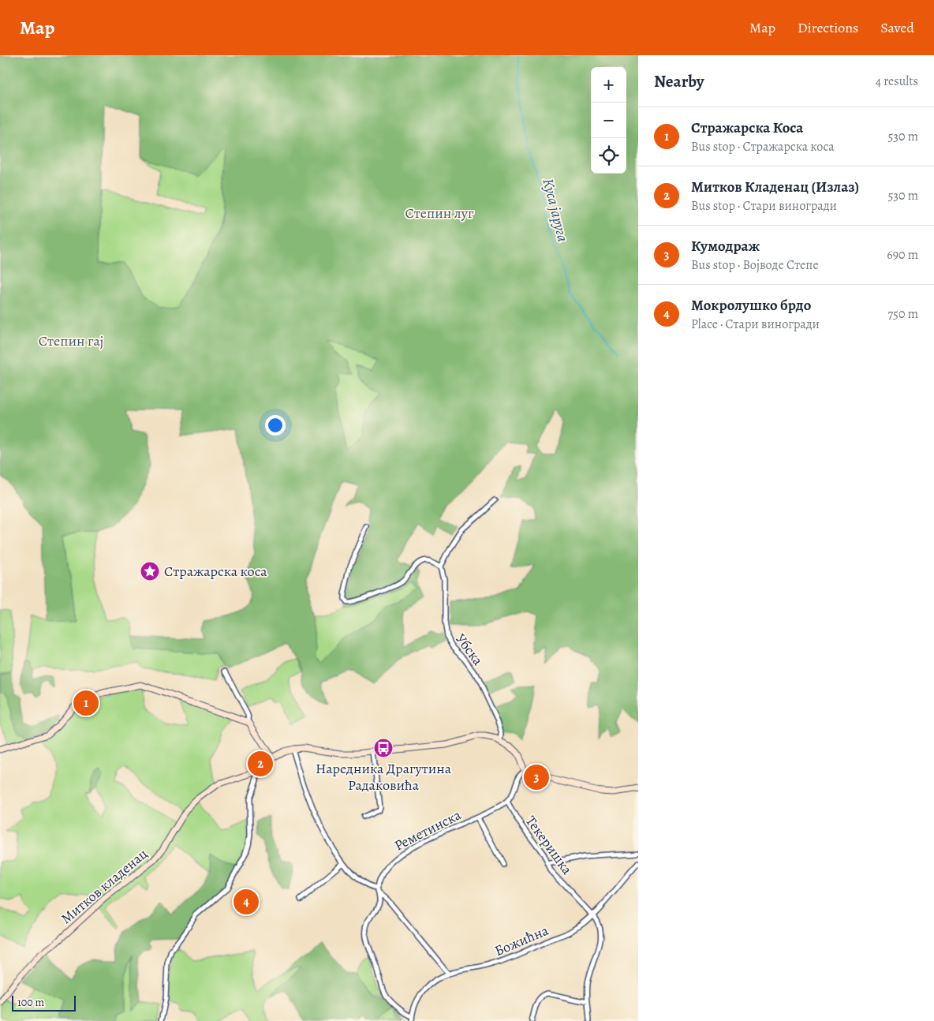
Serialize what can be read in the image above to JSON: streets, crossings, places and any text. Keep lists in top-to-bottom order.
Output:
{
  "streets": {
    "street": [
      "Убска",
      "Реметинска",
      "Текеришка",
      "Митков кладенац",
      "Божићна"
    ]
  },
  "crossings": [
    ["Реметинска", "Текеришка"],
    ["Реметинска", "Божићна"],
    ["Текеришка", "Божићна"]
  ],
  "water": ["Куса јаруга"],
  "parks": ["Степин луг", "Степин гај"],
  "places": {
    "place": ["Стражарска коса"],
    "bus stop": ["Наредника Драгутина Радаковића"]
  },
  "scale_bar": "100 m",
  "page": {
    "header": "Map",
    "nav": ["Map", "Directions", "Saved"],
    "heading": ["Nearby", "4 results"],
    "map_buttons": ["+", "−"],
    "list": [
      {
        "mark": "1",
        "name": "Стражарска Коса",
        "note": "Bus stop · Стражарска коса",
        "value": "530 m"
      },
      {
        "mark": "2",
        "name": "Митков Кладенац (Излаз)",
        "note": "Bus stop · Стари виногради",
        "value": "530 m"
      },
      {
        "mark": "3",
        "name": "Кумодраж",
        "note": "Bus stop · Војводе Степе",
        "value": "690 m"
      },
      {
        "mark": "4",
        "name": "Мокролушко брдо",
        "note": "Place · Стари виногради",
        "value": "750 m"
      }
    ],
    "pins": [
      "1",
      "2",
      "3",
      "4"
    ],
    "scale": "100 m"
  }
}
